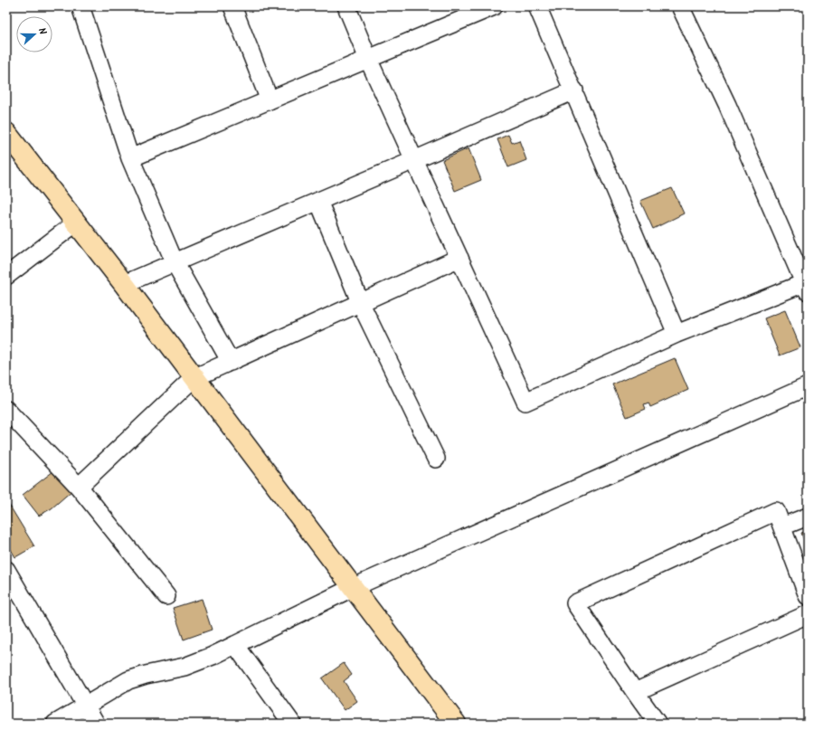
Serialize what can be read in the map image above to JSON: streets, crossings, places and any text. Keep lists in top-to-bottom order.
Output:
{
  "north": "right"
}
